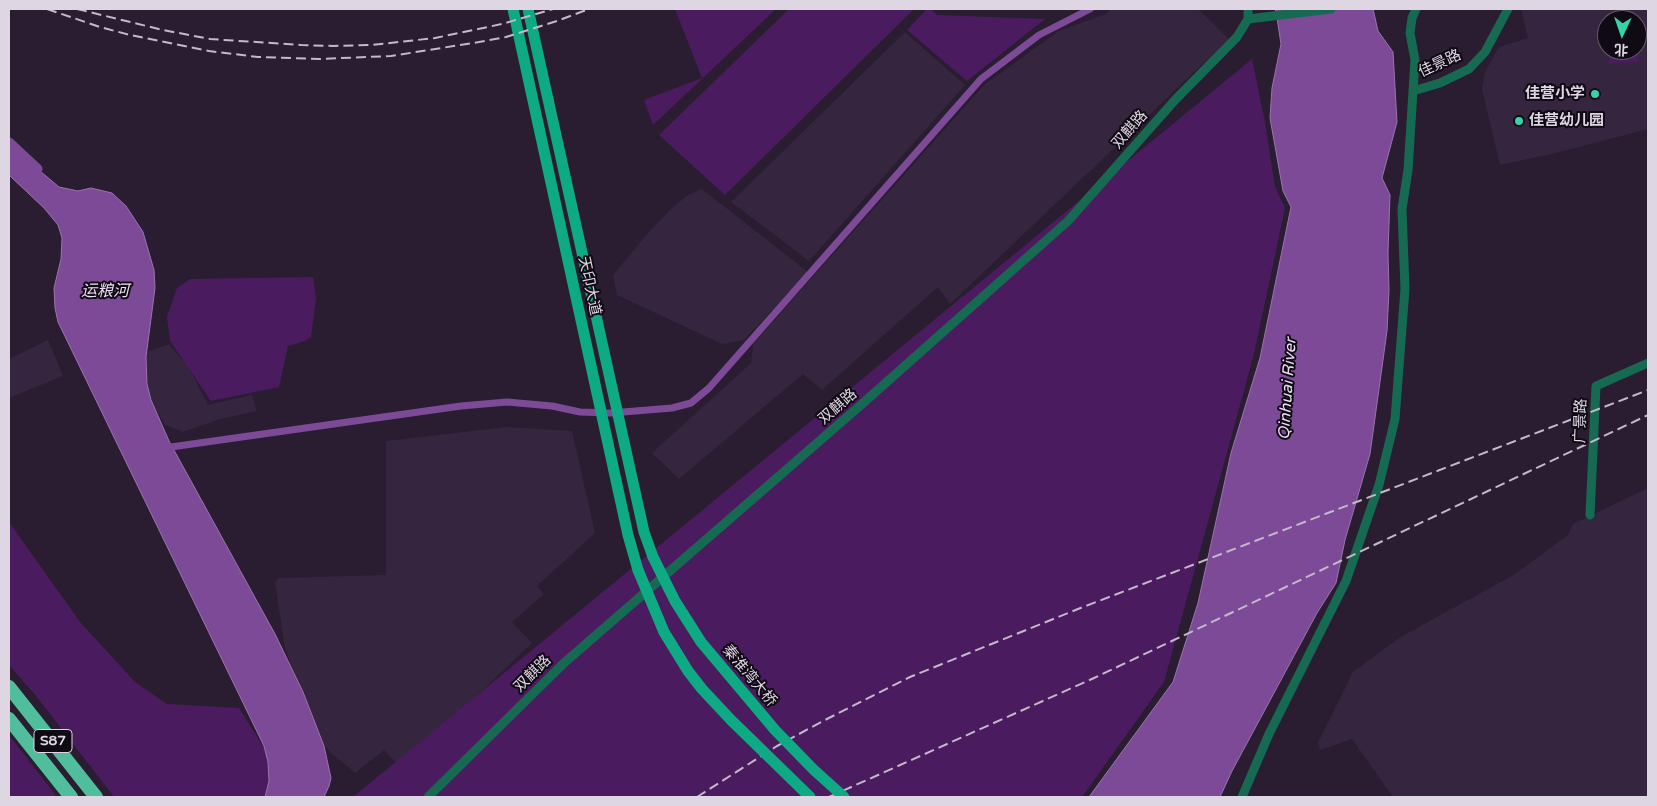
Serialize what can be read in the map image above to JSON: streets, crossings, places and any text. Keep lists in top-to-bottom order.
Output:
{
  "streets": {
    "highway": ["S87"],
    "main road": ["天印大道", "秦淮湾大桥"],
    "street": ["佳景路", "双麒路", "广景路"]
  },
  "crossings": [
    ["天印大道", "秦淮湾大桥"]
  ],
  "water": ["运粮河", "Qinhuai River"],
  "places": ["佳营小学", "佳营幼儿园"],
  "north": "bottom"
}
